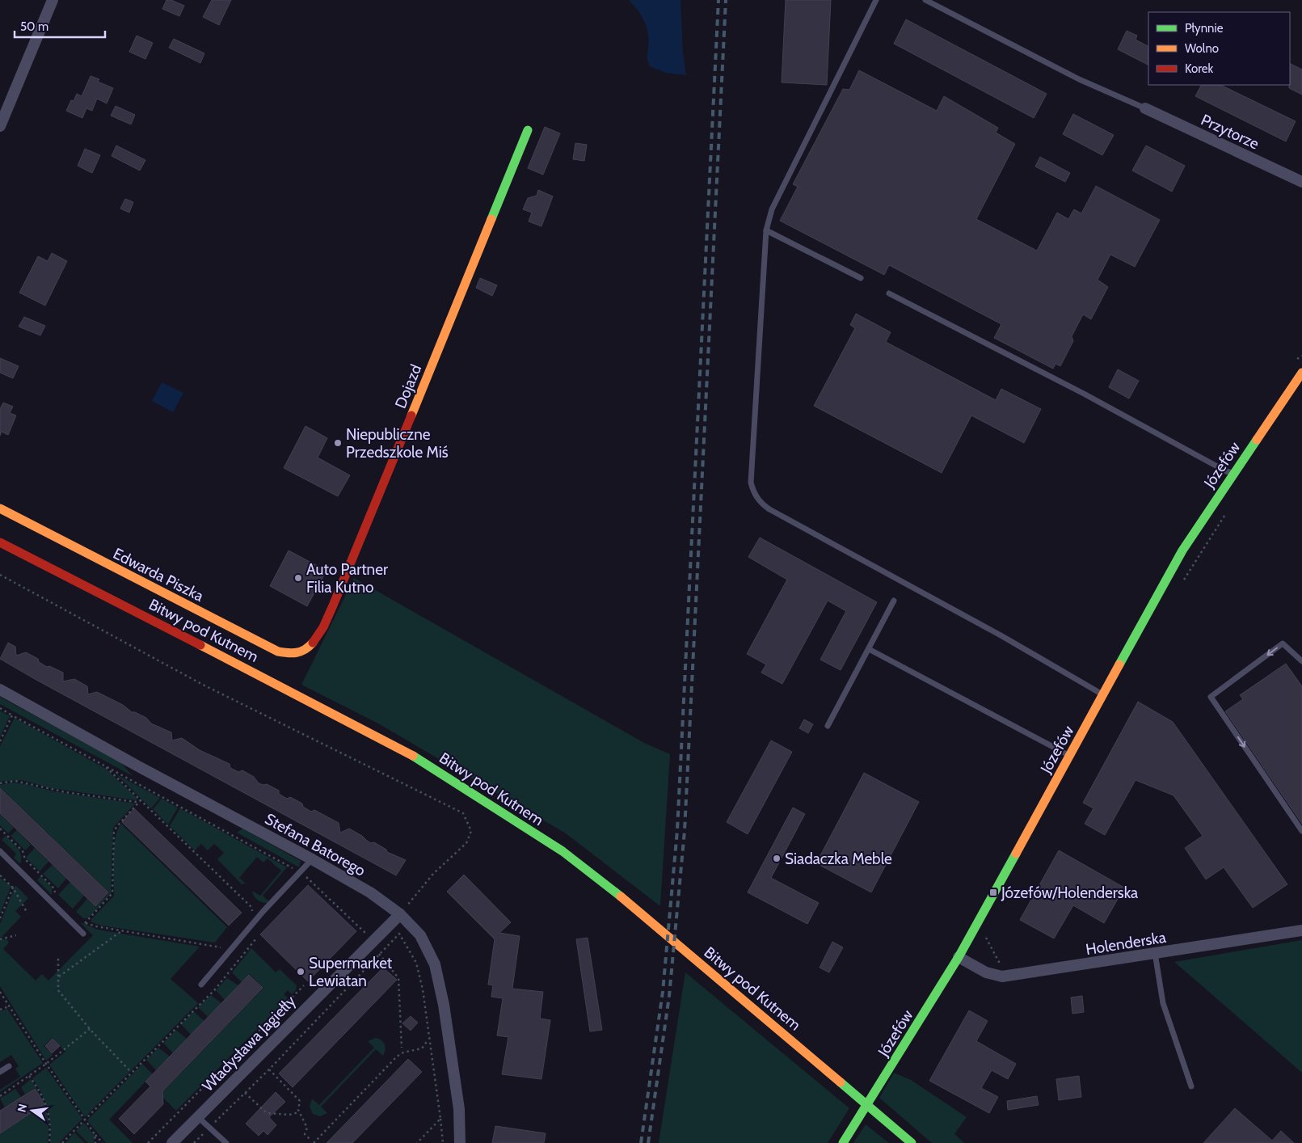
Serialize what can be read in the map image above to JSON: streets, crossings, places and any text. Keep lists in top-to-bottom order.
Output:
{
  "streets": {
    "street": [
      "Przytorze",
      "Dojazd",
      "Józefów",
      "Edwarda Piszka",
      "Bitwy pod Kutnem",
      "Stefana Batorego",
      "Holenderska",
      "Władysława Jagiełły"
    ]
  },
  "crossings": [
    ["Dojazd", "Edwarda Piszka"],
    ["Józefów", "Holenderska"],
    ["Stefana Batorego", "Władysława Jagiełły"]
  ],
  "places": {
    "other": [
      "Niepubliczne Przedszkole Miś",
      "Auto Partner Filia Kutno",
      "Siadaczka Meble",
      "Supermarket Lewiatan"
    ],
    "transit": ["Józefów/Holenderska"]
  },
  "legend": ["Płynnie", "Wolno", "Korek"],
  "scale_bar": "50 m",
  "north": "left"
}
